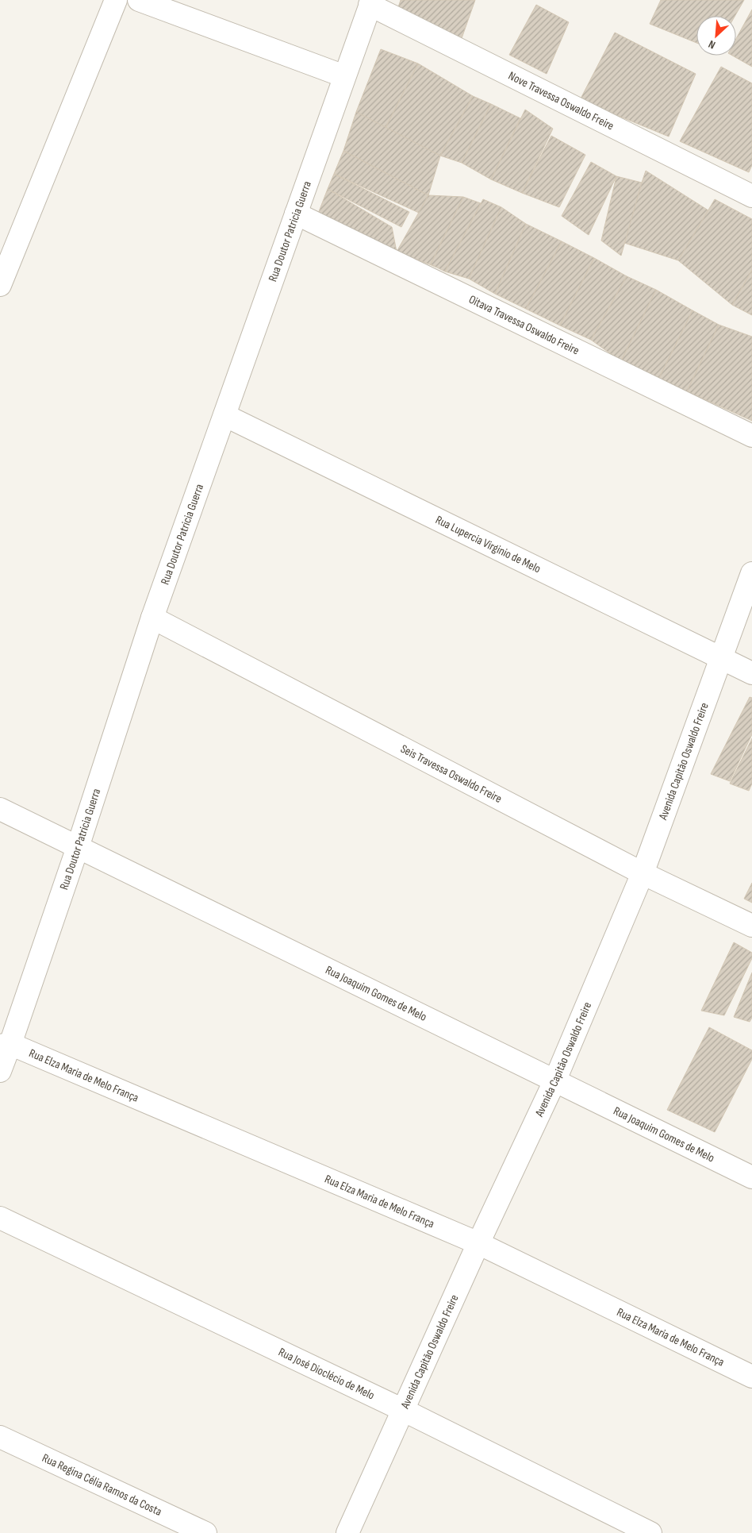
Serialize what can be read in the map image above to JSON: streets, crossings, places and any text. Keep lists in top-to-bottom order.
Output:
{
  "streets": {
    "street": [
      "Nove Travessa Oswaldo Freire",
      "Rua Doutor Patricia Guerra",
      "Oitava Travessa Oswaldo Freire",
      "Rua Lupercia Virginio de Melo",
      "Avenida Capitão Oswaldo Freire",
      "Seis Travessa Oswaldo Freire",
      "Rua Joaquim Gomes de Melo",
      "Rua Elza Maria de Melo França",
      "Rua José Dioclécio de Melo",
      "Rua Regina Célia Ramos da Costa"
    ]
  },
  "crossings": [
    ["Nove Travessa Oswaldo Freire", "Rua Doutor Patricia Guerra"],
    ["Rua Doutor Patricia Guerra", "Oitava Travessa Oswaldo Freire"],
    ["Rua Doutor Patricia Guerra", "Rua Lupercia Virginio de Melo"],
    ["Rua Doutor Patricia Guerra", "Seis Travessa Oswaldo Freire"],
    ["Rua Doutor Patricia Guerra", "Rua Joaquim Gomes de Melo"],
    ["Rua Doutor Patricia Guerra", "Rua Elza Maria de Melo França"],
    ["Rua Lupercia Virginio de Melo", "Avenida Capitão Oswaldo Freire"],
    ["Avenida Capitão Oswaldo Freire", "Seis Travessa Oswaldo Freire"],
    ["Avenida Capitão Oswaldo Freire", "Rua Joaquim Gomes de Melo"],
    ["Avenida Capitão Oswaldo Freire", "Rua Elza Maria de Melo França"],
    ["Avenida Capitão Oswaldo Freire", "Rua José Dioclécio de Melo"]
  ],
  "north": "bottom left"
}
